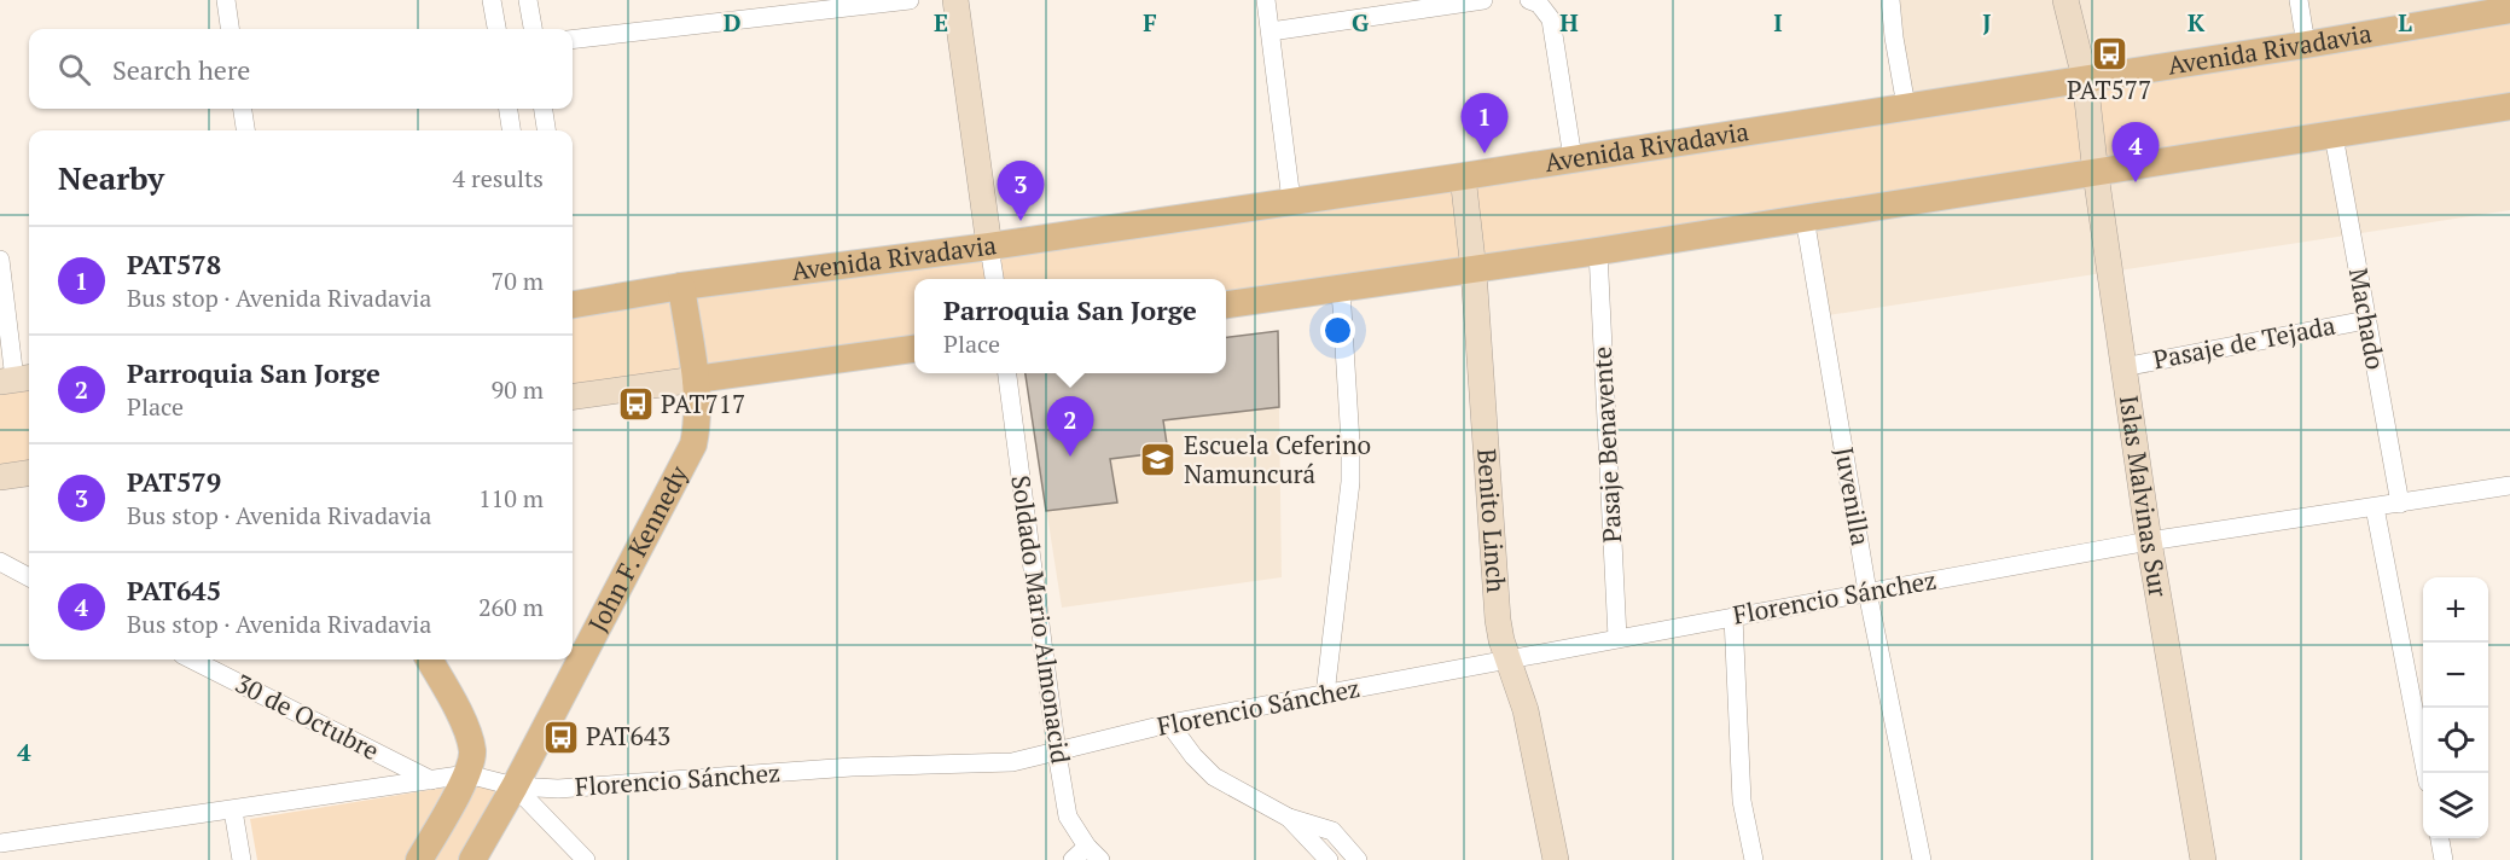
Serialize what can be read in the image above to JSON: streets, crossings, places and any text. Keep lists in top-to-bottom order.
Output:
{
  "streets": {
    "main road": ["Avenida Rivadavia", "John F. Kennedy"],
    "street": [
      "Machado",
      "Pasaje de Tejada",
      "Pasaje Benavente",
      "Islas Malvinas Sur",
      "Juvenilla",
      "Benito Linch",
      "Florencio Sánchez",
      "Soldado Mario Almonacid",
      "30 de Octubre"
    ]
  },
  "crossings": [
    ["Avenida Rivadavia", "Islas Malvinas Sur"],
    ["Avenida Rivadavia", "Benito Linch"],
    ["Avenida Rivadavia", "John F. Kennedy"],
    ["Machado", "Pasaje de Tejada"],
    ["Machado", "Florencio Sánchez"],
    ["Pasaje de Tejada", "Islas Malvinas Sur"],
    ["Pasaje Benavente", "Florencio Sánchez"],
    ["Islas Malvinas Sur", "Florencio Sánchez"],
    ["Juvenilla", "Florencio Sánchez"],
    ["Benito Linch", "Florencio Sánchez"],
    ["John F. Kennedy", "Florencio Sánchez"],
    ["Florencio Sánchez", "Soldado Mario Almonacid"],
    ["Florencio Sánchez", "30 de Octubre"]
  ],
  "places": {
    "bus stop": ["PAT577", "PAT717", "PAT643"],
    "school or university": ["Escuela Ceferino Namuncurá"]
  },
  "page": {
    "search": "Search here",
    "pins": [
      "1",
      "4",
      "3",
      "2"
    ],
    "heading": ["Nearby", "4 results"],
    "list": [
      {
        "mark": "1",
        "name": "PAT578",
        "note": "Bus stop · Avenida Rivadavia",
        "value": "70 m"
      },
      {
        "mark": "2",
        "name": "Parroquia San Jorge",
        "note": "Place",
        "value": "90 m"
      },
      {
        "mark": "3",
        "name": "PAT579",
        "note": "Bus stop · Avenida Rivadavia",
        "value": "110 m"
      },
      {
        "mark": "4",
        "name": "PAT645",
        "note": "Bus stop · Avenida Rivadavia",
        "value": "260 m"
      }
    ],
    "popup": ["Parroquia San Jorge", "Place"],
    "map_buttons": ["+", "−"]
  },
  "grid": {
    "columns": [
      "D",
      "E",
      "F",
      "G",
      "H",
      "I",
      "J",
      "K",
      "L"
    ],
    "rows": ["4"]
  }
}
